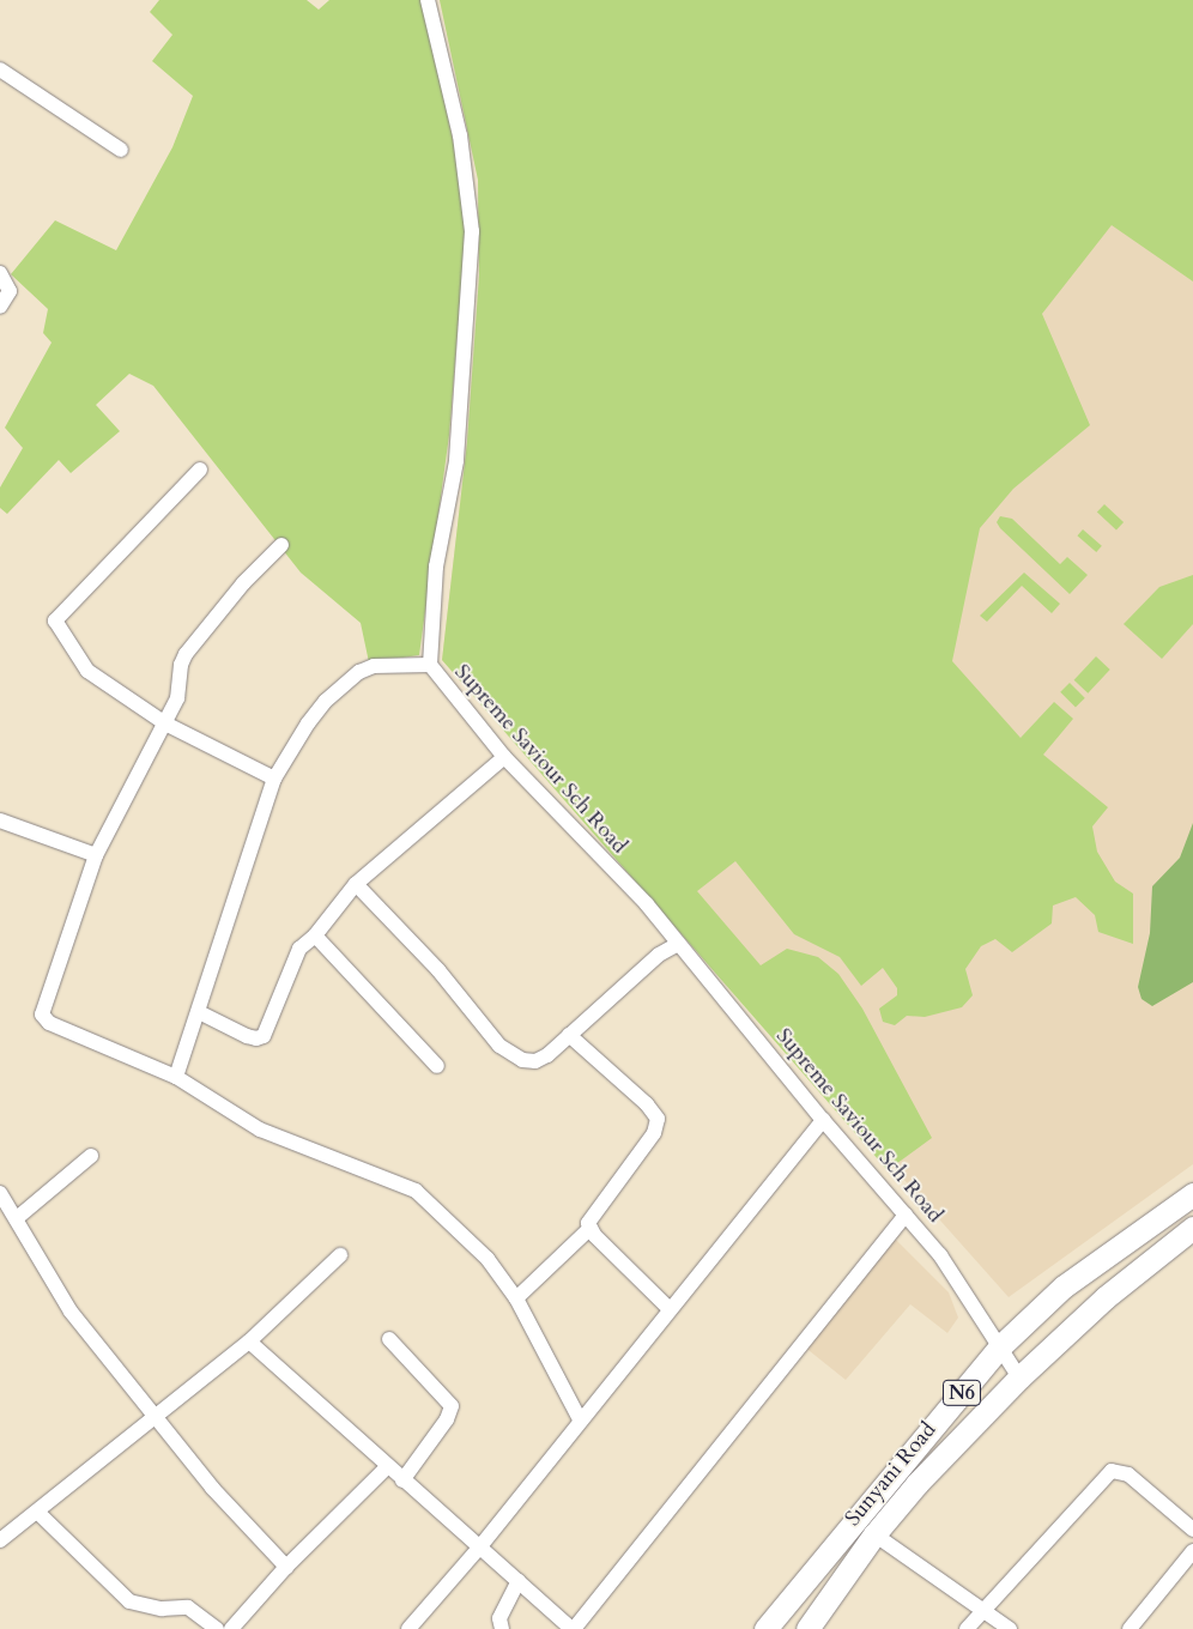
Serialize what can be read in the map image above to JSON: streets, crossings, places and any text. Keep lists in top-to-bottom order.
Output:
{
  "streets": {
    "main road": ["N6", "Sunyani Road"],
    "street": ["Supreme Saviour Sch Road"]
  },
  "crossings": [
    ["Supreme Saviour Sch Road", "Sunyani Road"]
  ]
}
